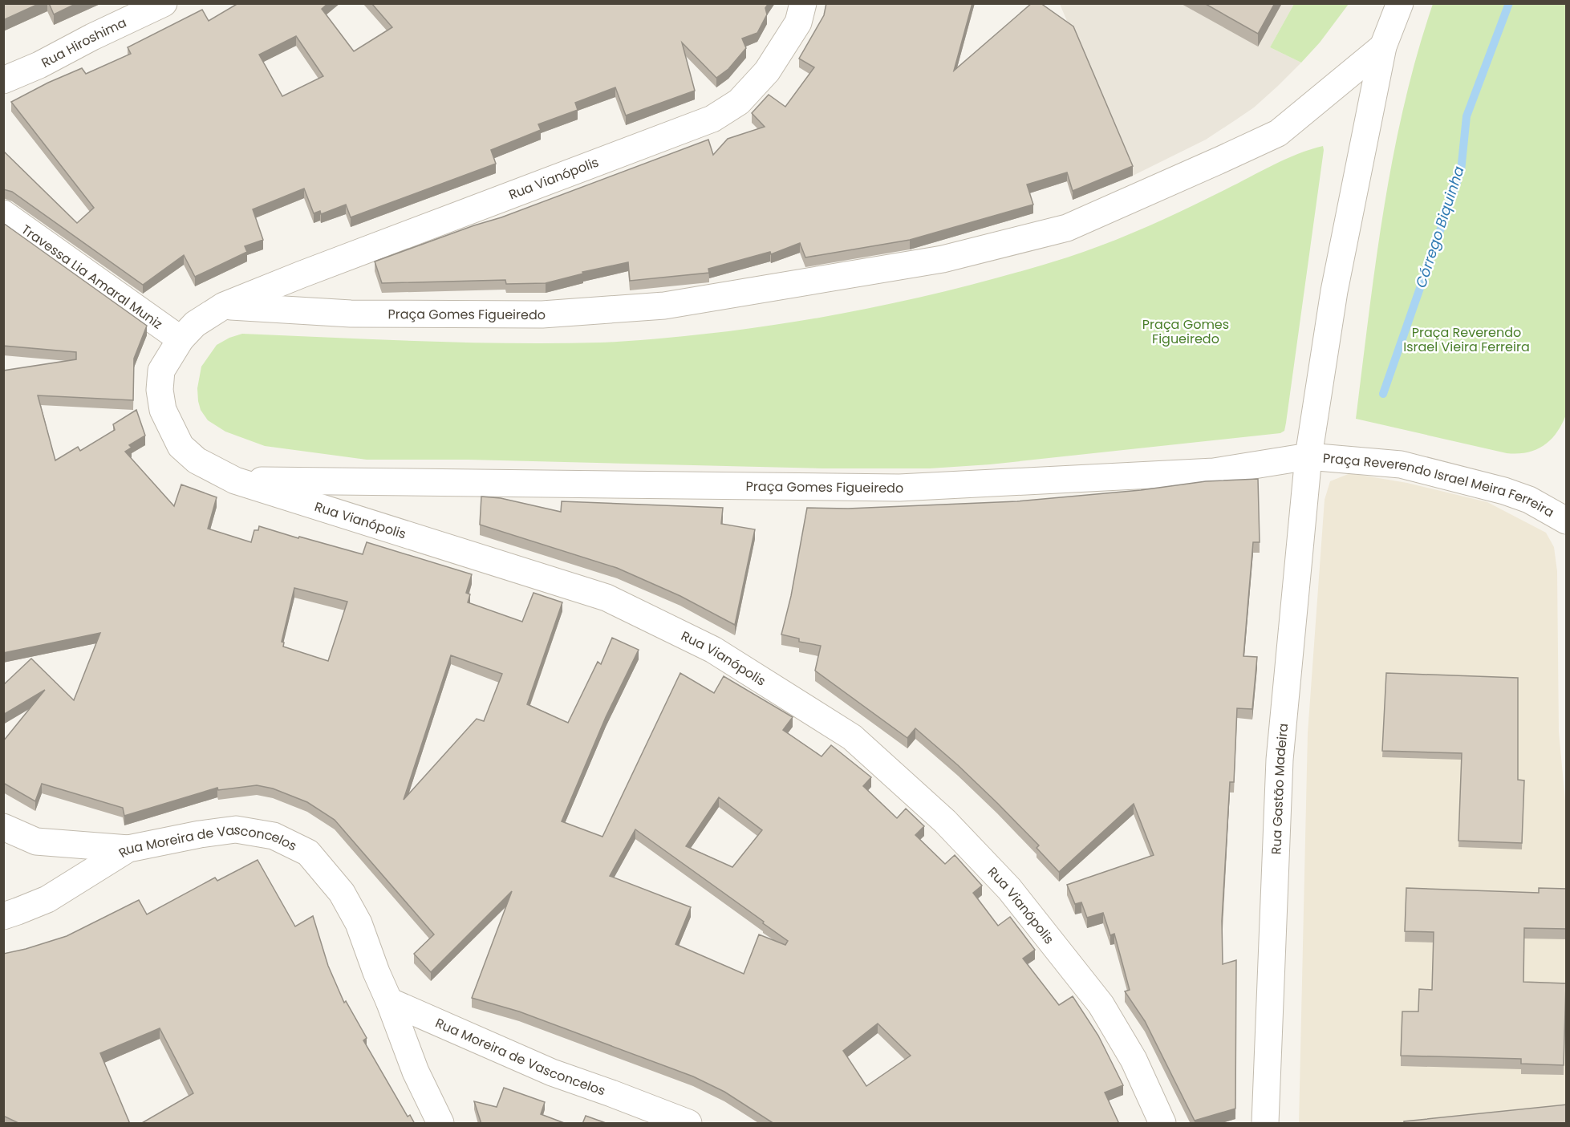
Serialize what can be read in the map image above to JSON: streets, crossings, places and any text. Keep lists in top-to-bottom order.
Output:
{
  "streets": {
    "street": [
      "Rua Hiroshima",
      "Rua Vianópolis",
      "Travessa Lia Amaral Muniz",
      "Praça Gomes Figueiredo",
      "Praça Reverendo Israel Meira Ferreira",
      "Rua Gastão Madeira",
      "Rua Moreira de Vasconcelos"
    ]
  },
  "crossings": [
    ["Rua Vianópolis", "Travessa Lia Amaral Muniz"],
    ["Rua Vianópolis", "Praça Gomes Figueiredo"],
    ["Praça Gomes Figueiredo", "Praça Reverendo Israel Meira Ferreira"],
    ["Praça Gomes Figueiredo", "Rua Gastão Madeira"],
    ["Praça Reverendo Israel Meira Ferreira", "Rua Gastão Madeira"]
  ],
  "water": ["Córrego Biquinha"],
  "parks": ["Praça Gomes Figueiredo", "Praça Reverendo Israel Vieira Ferreira"]
}
